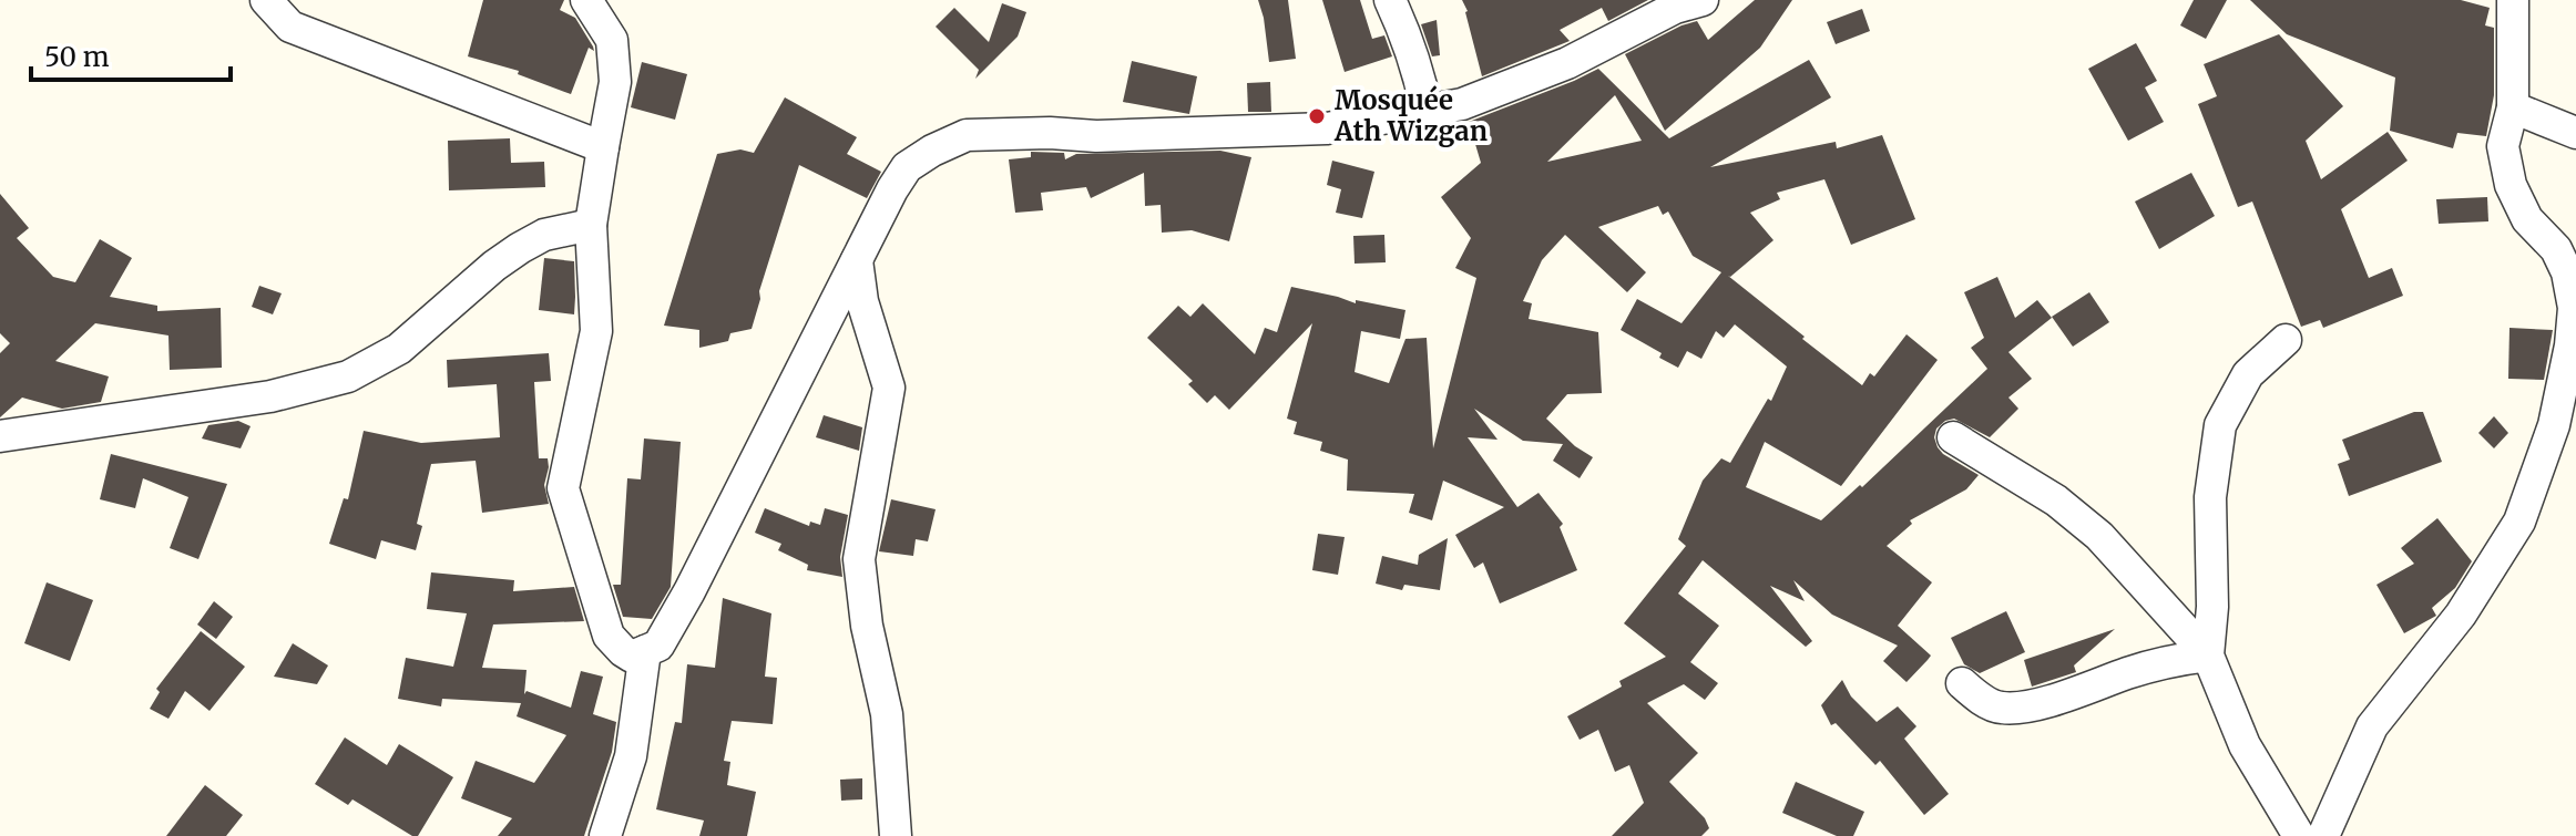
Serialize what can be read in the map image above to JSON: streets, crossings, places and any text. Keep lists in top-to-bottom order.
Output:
{
  "places": ["Mosquée Ath Wizgan"],
  "scale_bar": "50 m"
}
